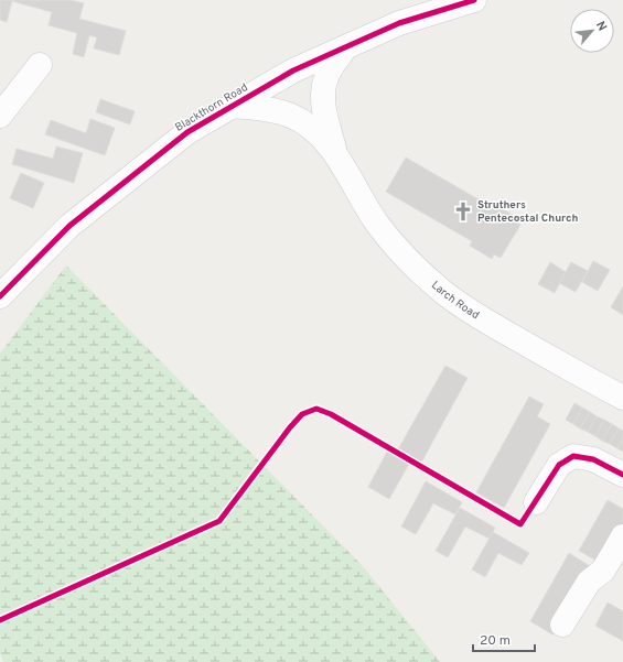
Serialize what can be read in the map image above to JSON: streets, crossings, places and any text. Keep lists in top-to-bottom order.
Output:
{
  "streets": {
    "street": ["Blackthorn Road", "Larch Road"]
  },
  "crossings": [
    ["Blackthorn Road", "Larch Road"]
  ],
  "places": {
    "church": ["Struthers Pentecostal Church"]
  },
  "scale_bar": "20 m",
  "north": "top right"
}
